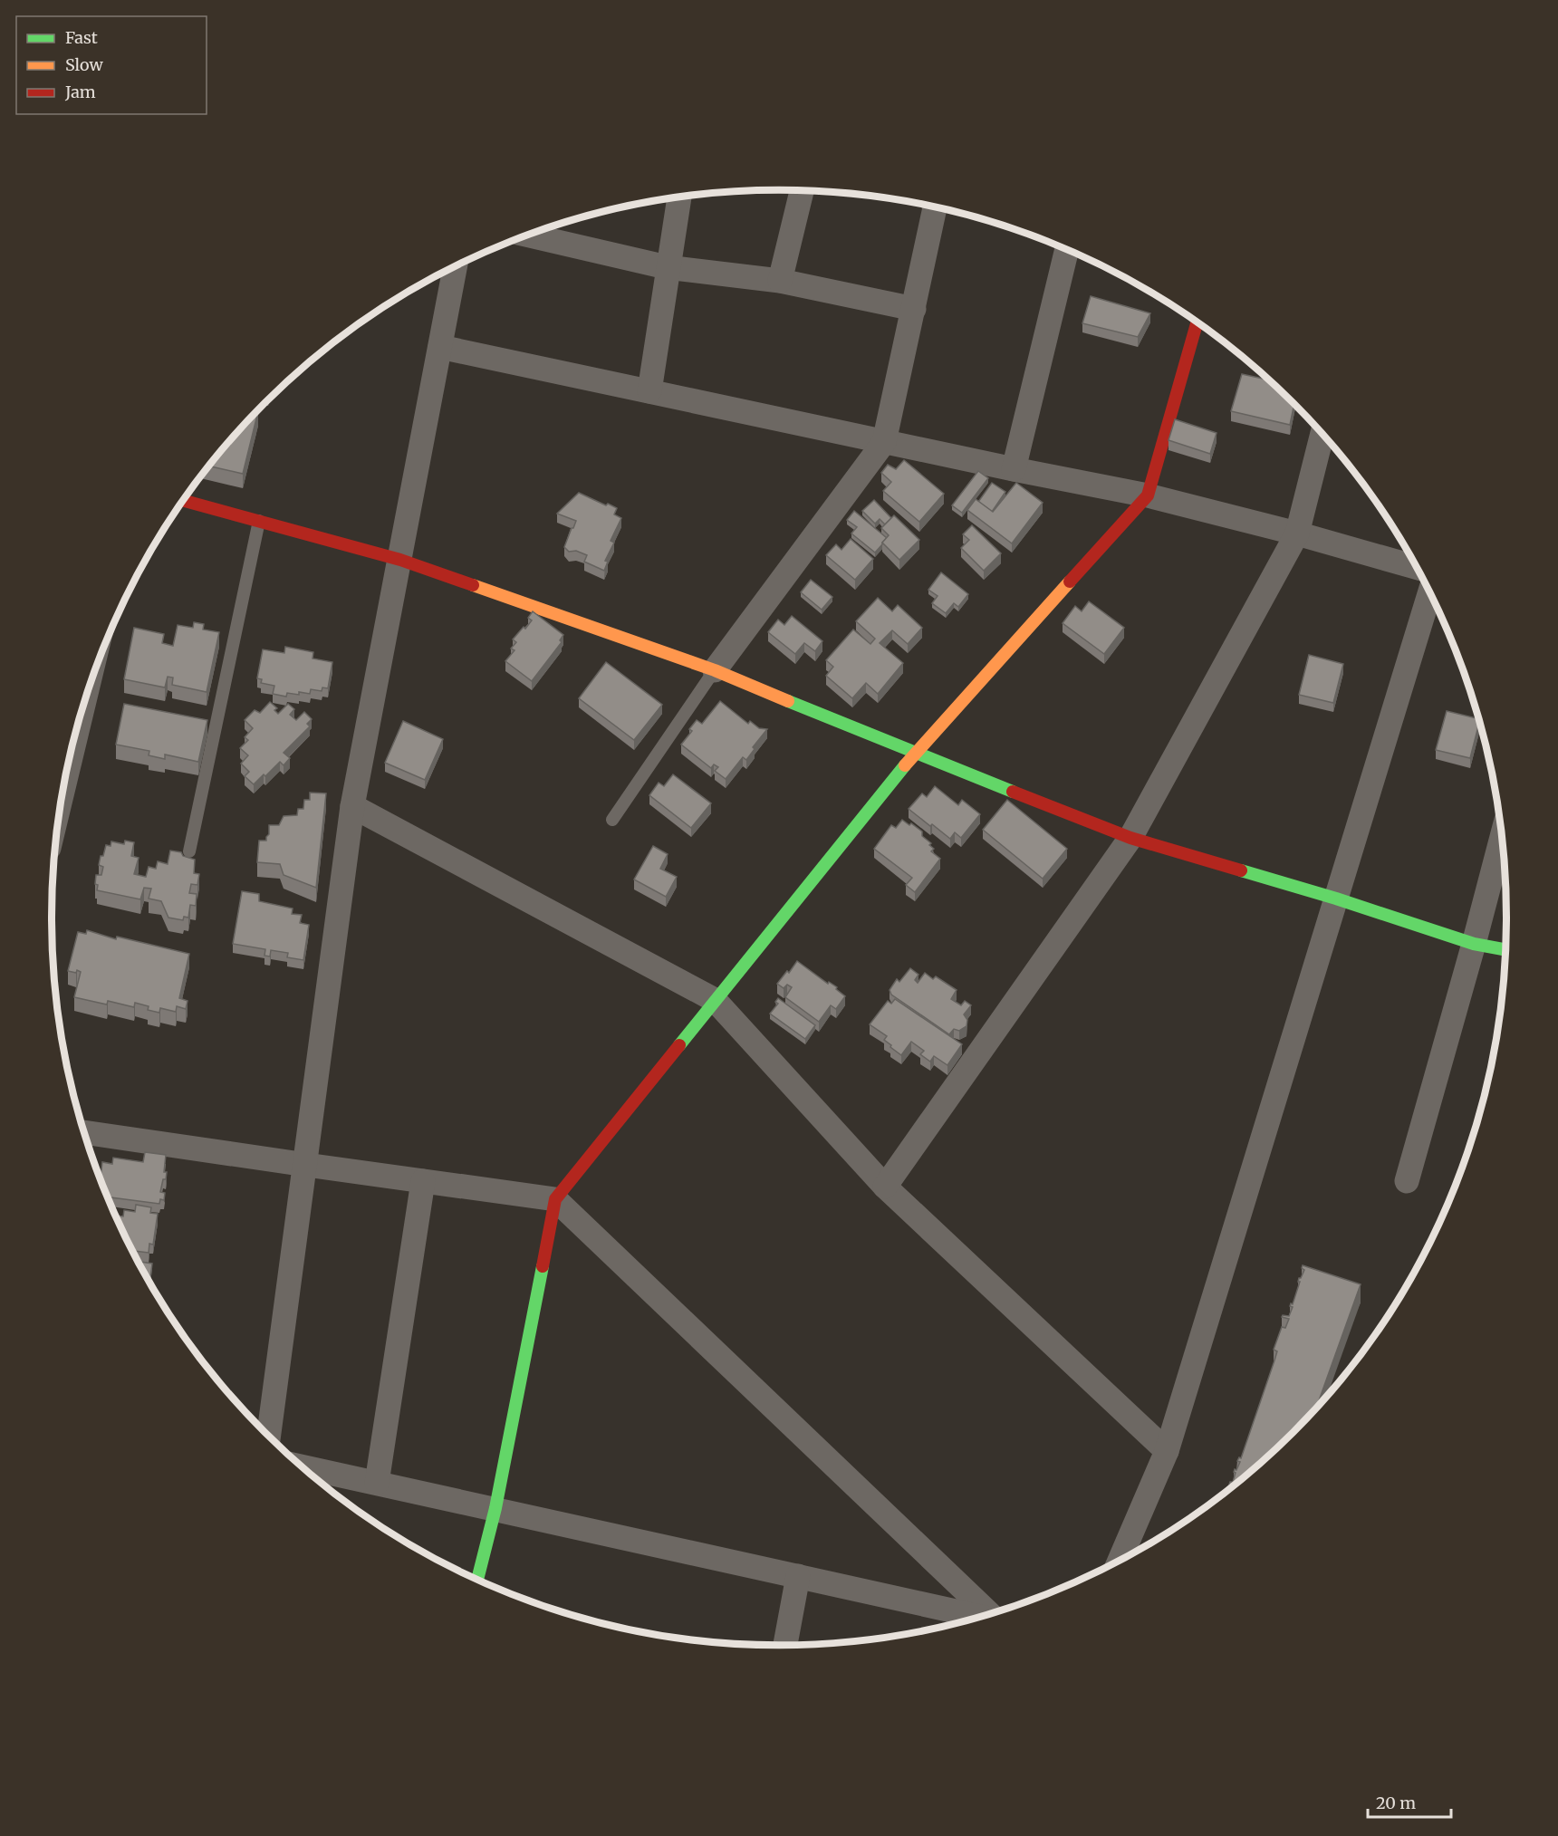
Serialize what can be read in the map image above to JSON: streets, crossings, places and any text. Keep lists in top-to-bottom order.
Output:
{
  "legend": ["Fast", "Slow", "Jam"],
  "scale_bar": "20 m"
}
